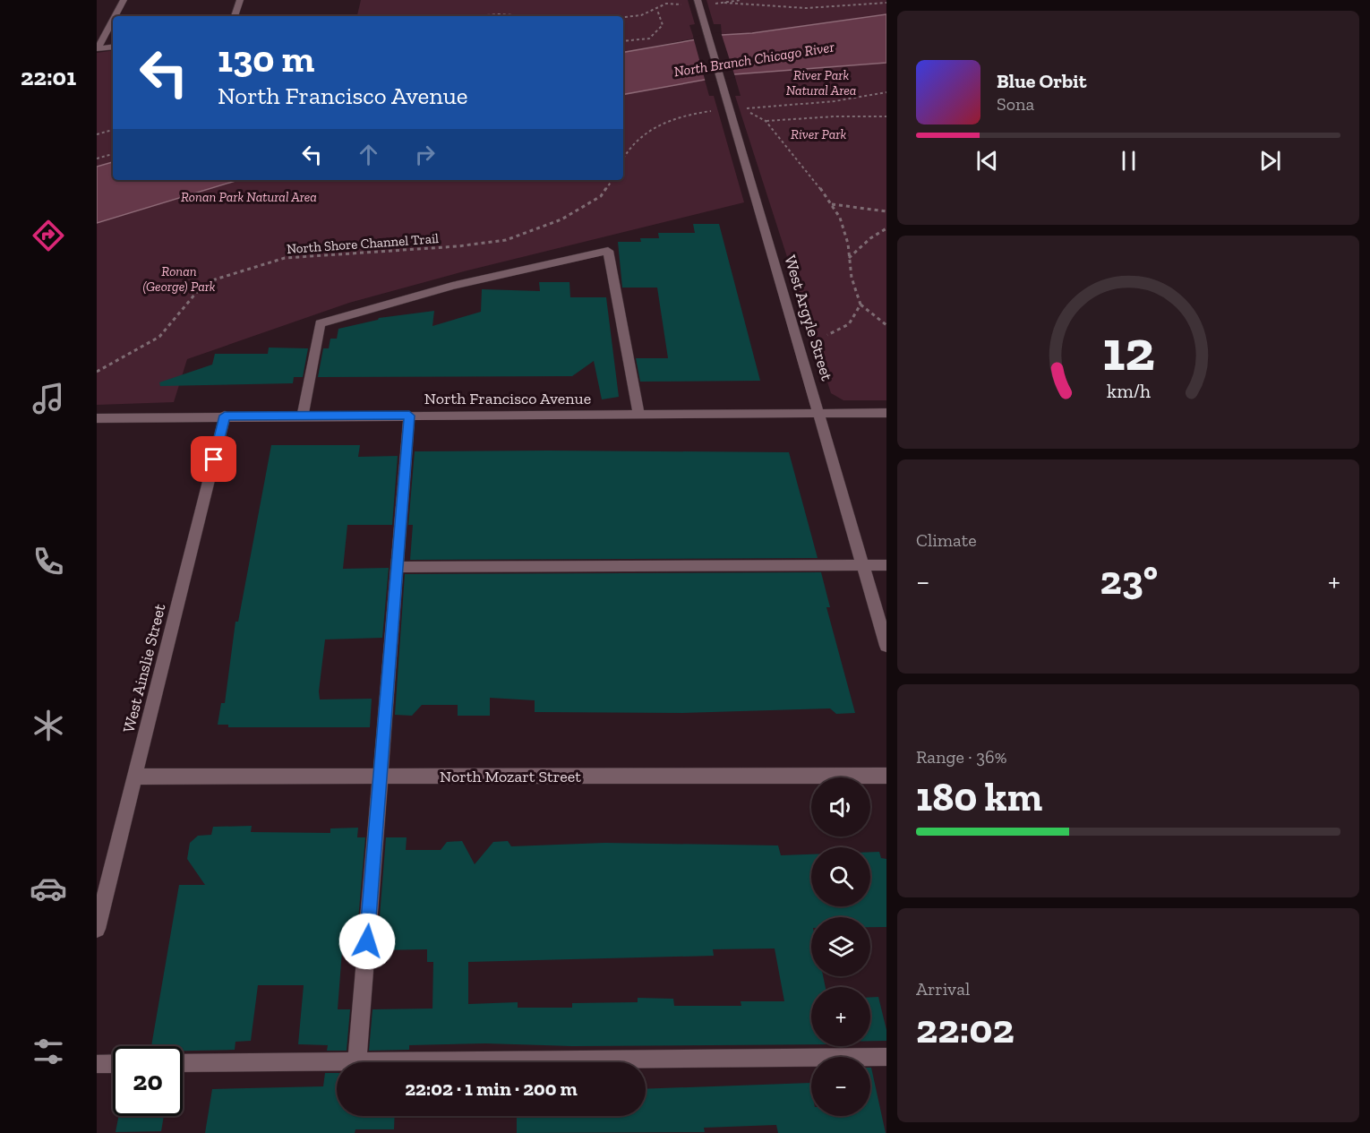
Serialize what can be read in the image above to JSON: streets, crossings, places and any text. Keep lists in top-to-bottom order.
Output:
{
  "streets": {
    "street": [
      "West Argyle Street",
      "North Francisco Avenue",
      "West Ainslie Street",
      "North Mozart Street"
    ],
    "path": ["North Shore Channel Trail"]
  },
  "crossings": [
    ["West Argyle Street", "North Francisco Avenue"],
    ["North Francisco Avenue", "West Ainslie Street"],
    ["West Ainslie Street", "North Mozart Street"]
  ],
  "water": ["North Branch Chicago River"],
  "parks": [
    "River Park Natural Area",
    "River Park",
    "Ronan Park Natural Area",
    "Ronan (George) Park"
  ],
  "page": {
    "tabs": "22:01",
    "turn": ["130 m", "North Francisco Avenue"],
    "song": ["Blue Orbit", "Sona"],
    "tile": [
      "Climate",
      ["Range · 36%", "180 km"],
      ["Arrival", "22:02"]
    ],
    "heat": ["−", "23°", "+"],
    "map_buttons": ["+", "−"],
    "limit": "20",
    "trip": "22:02 · 1 min · 200 m",
    "gauge": ["12", "km/h"]
  }
}
